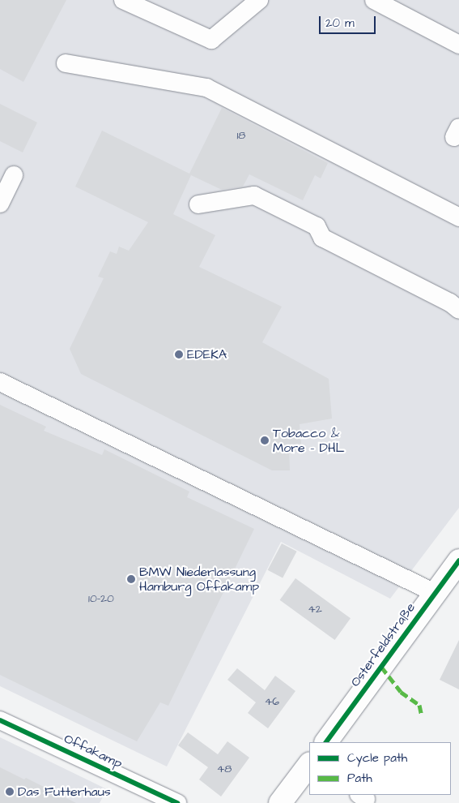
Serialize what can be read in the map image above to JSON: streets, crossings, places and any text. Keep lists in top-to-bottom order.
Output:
{
  "streets": {
    "main road": ["Osterfeldstraße"],
    "street": ["Offakamp"]
  },
  "places": [
    "EDEKA",
    "Tobacco & More - DHL",
    "BMW Niederlassung Hamburg Offakamp",
    "Das Futterhaus"
  ],
  "house_numbers": [
    "18",
    "10-20",
    "42",
    "46",
    "48"
  ],
  "legend": ["Cycle path", "Path"],
  "scale_bar": "20 m"
}
